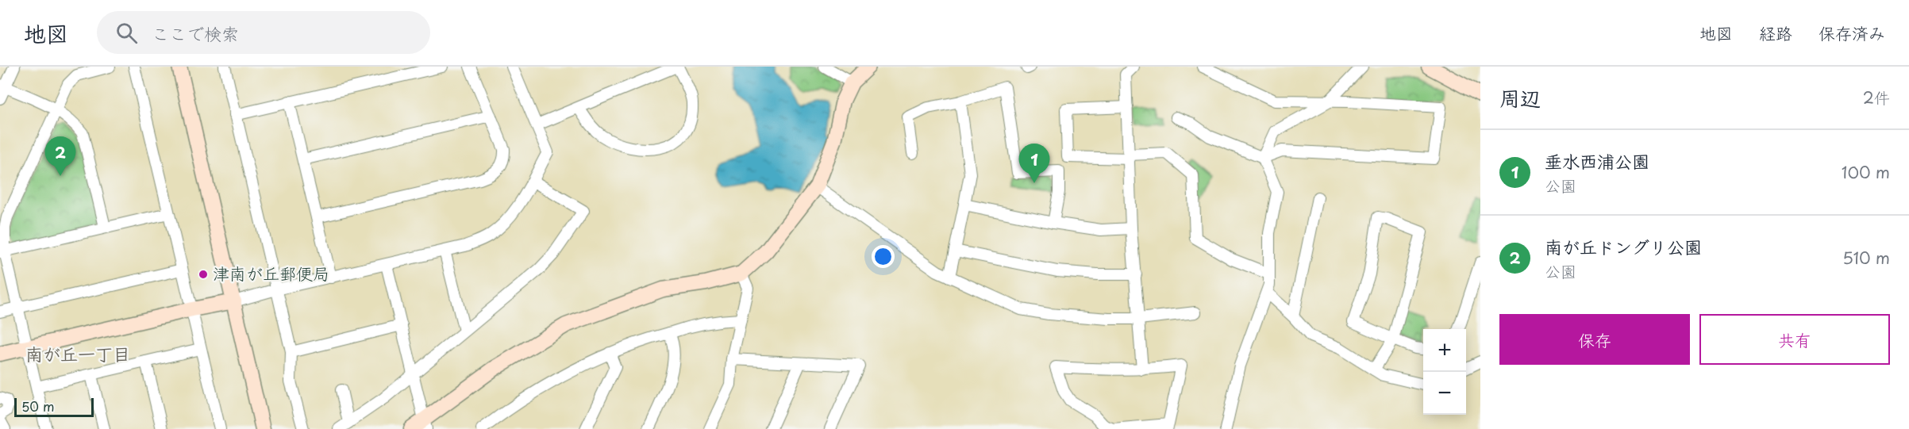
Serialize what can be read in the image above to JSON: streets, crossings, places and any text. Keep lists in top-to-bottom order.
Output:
{
  "districts": ["南が丘一丁目"],
  "places": ["津南が丘郵便局"],
  "scale_bar": "50 m",
  "page": {
    "header": "地図",
    "search": "ここで検索",
    "nav": ["地図", "経路", "保存済み"],
    "heading": ["周辺", "2件"],
    "list": [
      {
        "mark": "1",
        "name": "垂水西浦公園",
        "note": "公園",
        "value": "100 m"
      },
      {
        "mark": "2",
        "name": "南が丘ドングリ公園",
        "note": "公園",
        "value": "510 m"
      }
    ],
    "pins": ["2", "1"],
    "buttons": ["保存", "共有"],
    "map_buttons": ["+", "−"],
    "scale": "50 m"
  }
}
